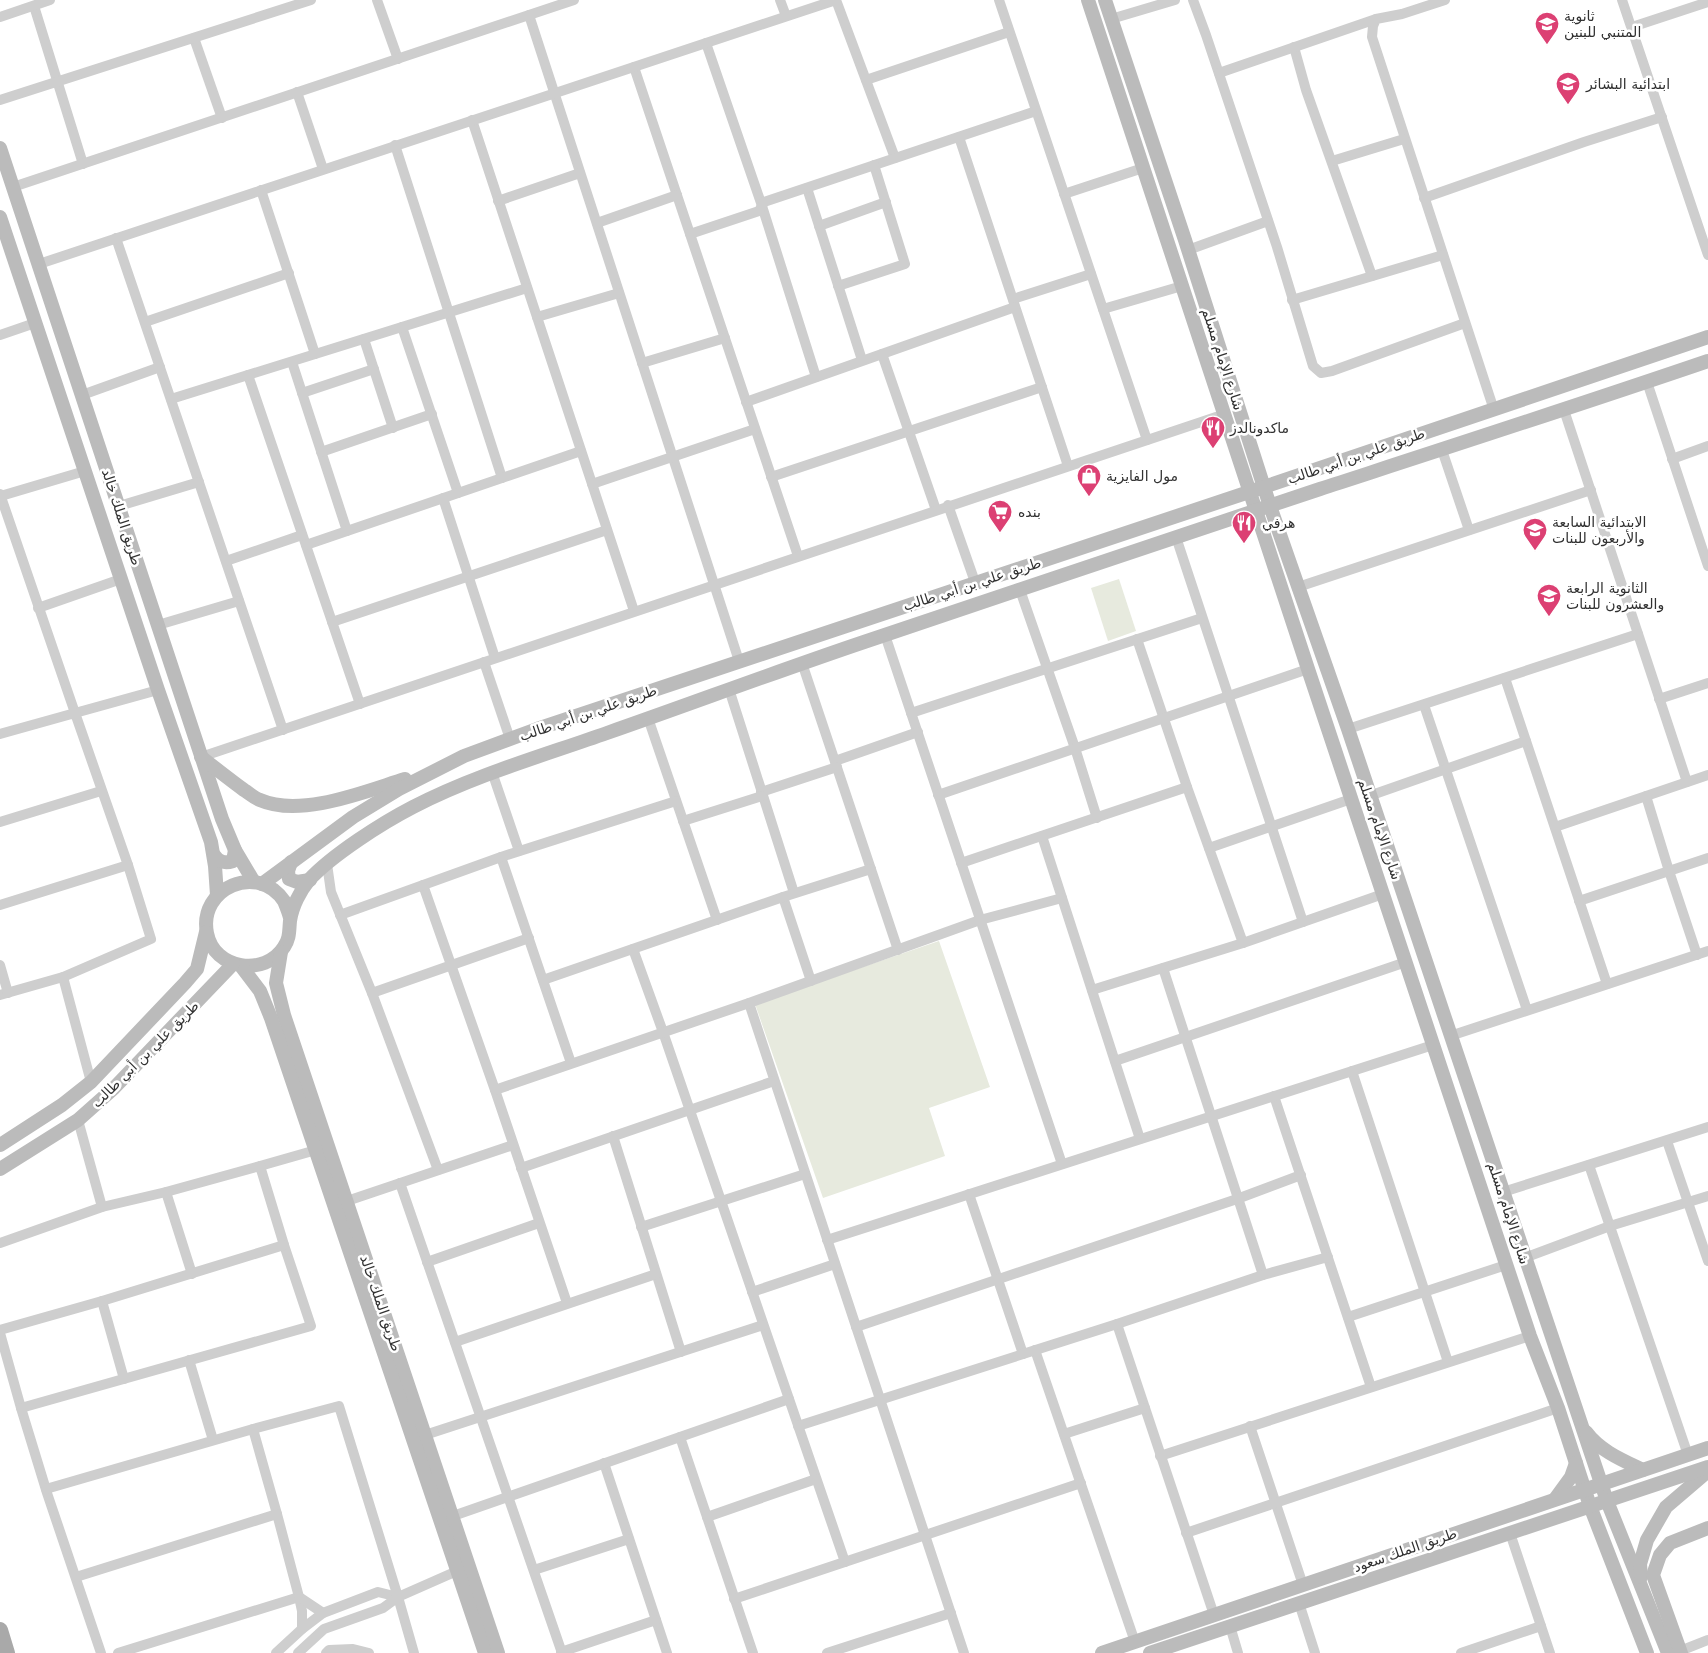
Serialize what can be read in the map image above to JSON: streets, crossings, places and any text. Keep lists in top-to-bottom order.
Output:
{
  "streets": {
    "main road": [
      "شارع الإمام مسلم",
      "طريق علي بن أبي طالب",
      "طريق الملك خالد",
      "طريق الملك سعود"
    ]
  },
  "crossings": [
    ["شارع الإمام مسلم", "طريق علي بن أبي طالب"],
    ["شارع الإمام مسلم", "طريق الملك سعود"],
    ["طريق علي بن أبي طالب", "طريق الملك خالد"]
  ],
  "places": {
    "school or university": [
      "ثانوية المتنبي للبنين",
      "ابتدائية البشائر",
      "الابتدائية السابعة والأربعون للبنات",
      "الثانوية الرابعة والعشرون للبنات"
    ],
    "restaurant": ["ماكدونالدز", "هرفي"],
    "shop": ["مول الفايزية"],
    "supermarket": ["بنده"]
  }
}
